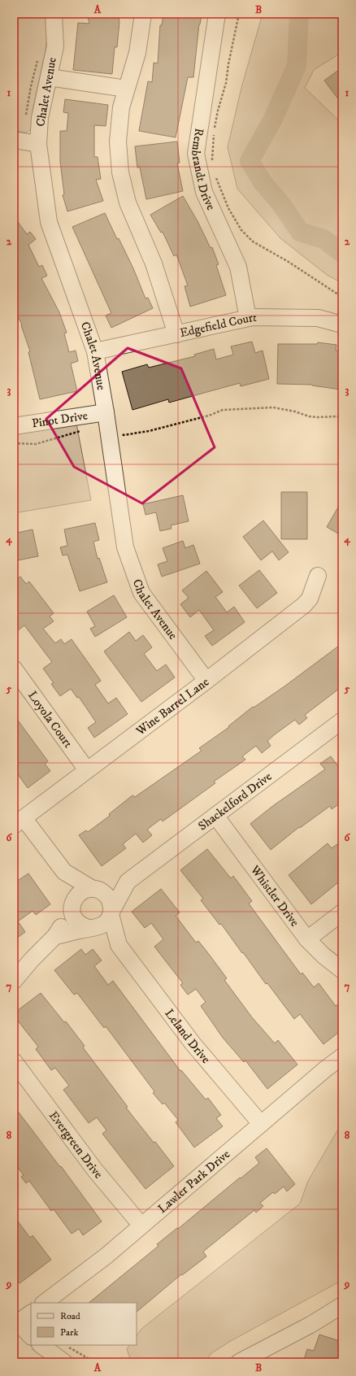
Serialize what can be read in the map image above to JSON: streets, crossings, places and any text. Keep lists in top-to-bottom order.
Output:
{
  "streets": {
    "street": [
      "Chalet Avenue",
      "Rembrandt Drive",
      "Edgefield Court",
      "Pinot Drive",
      "Wine Barrel Lane",
      "Loyola Court",
      "Shackelford Drive",
      "Whistler Drive",
      "Leland Drive",
      "Evergreen Drive",
      "Lawler Park Drive"
    ]
  },
  "crossings": [
    ["Chalet Avenue", "Edgefield Court"],
    ["Chalet Avenue", "Pinot Drive"],
    ["Chalet Avenue", "Wine Barrel Lane"],
    ["Rembrandt Drive", "Edgefield Court"],
    ["Wine Barrel Lane", "Loyola Court"],
    ["Shackelford Drive", "Whistler Drive"],
    ["Shackelford Drive", "Leland Drive"],
    ["Leland Drive", "Lawler Park Drive"],
    ["Evergreen Drive", "Lawler Park Drive"]
  ],
  "legend": ["Road", "Park"],
  "grid": {
    "columns": ["A", "B"],
    "rows": [
      "1",
      "2",
      "3",
      "4",
      "5",
      "6",
      "7",
      "8",
      "9"
    ]
  }
}
